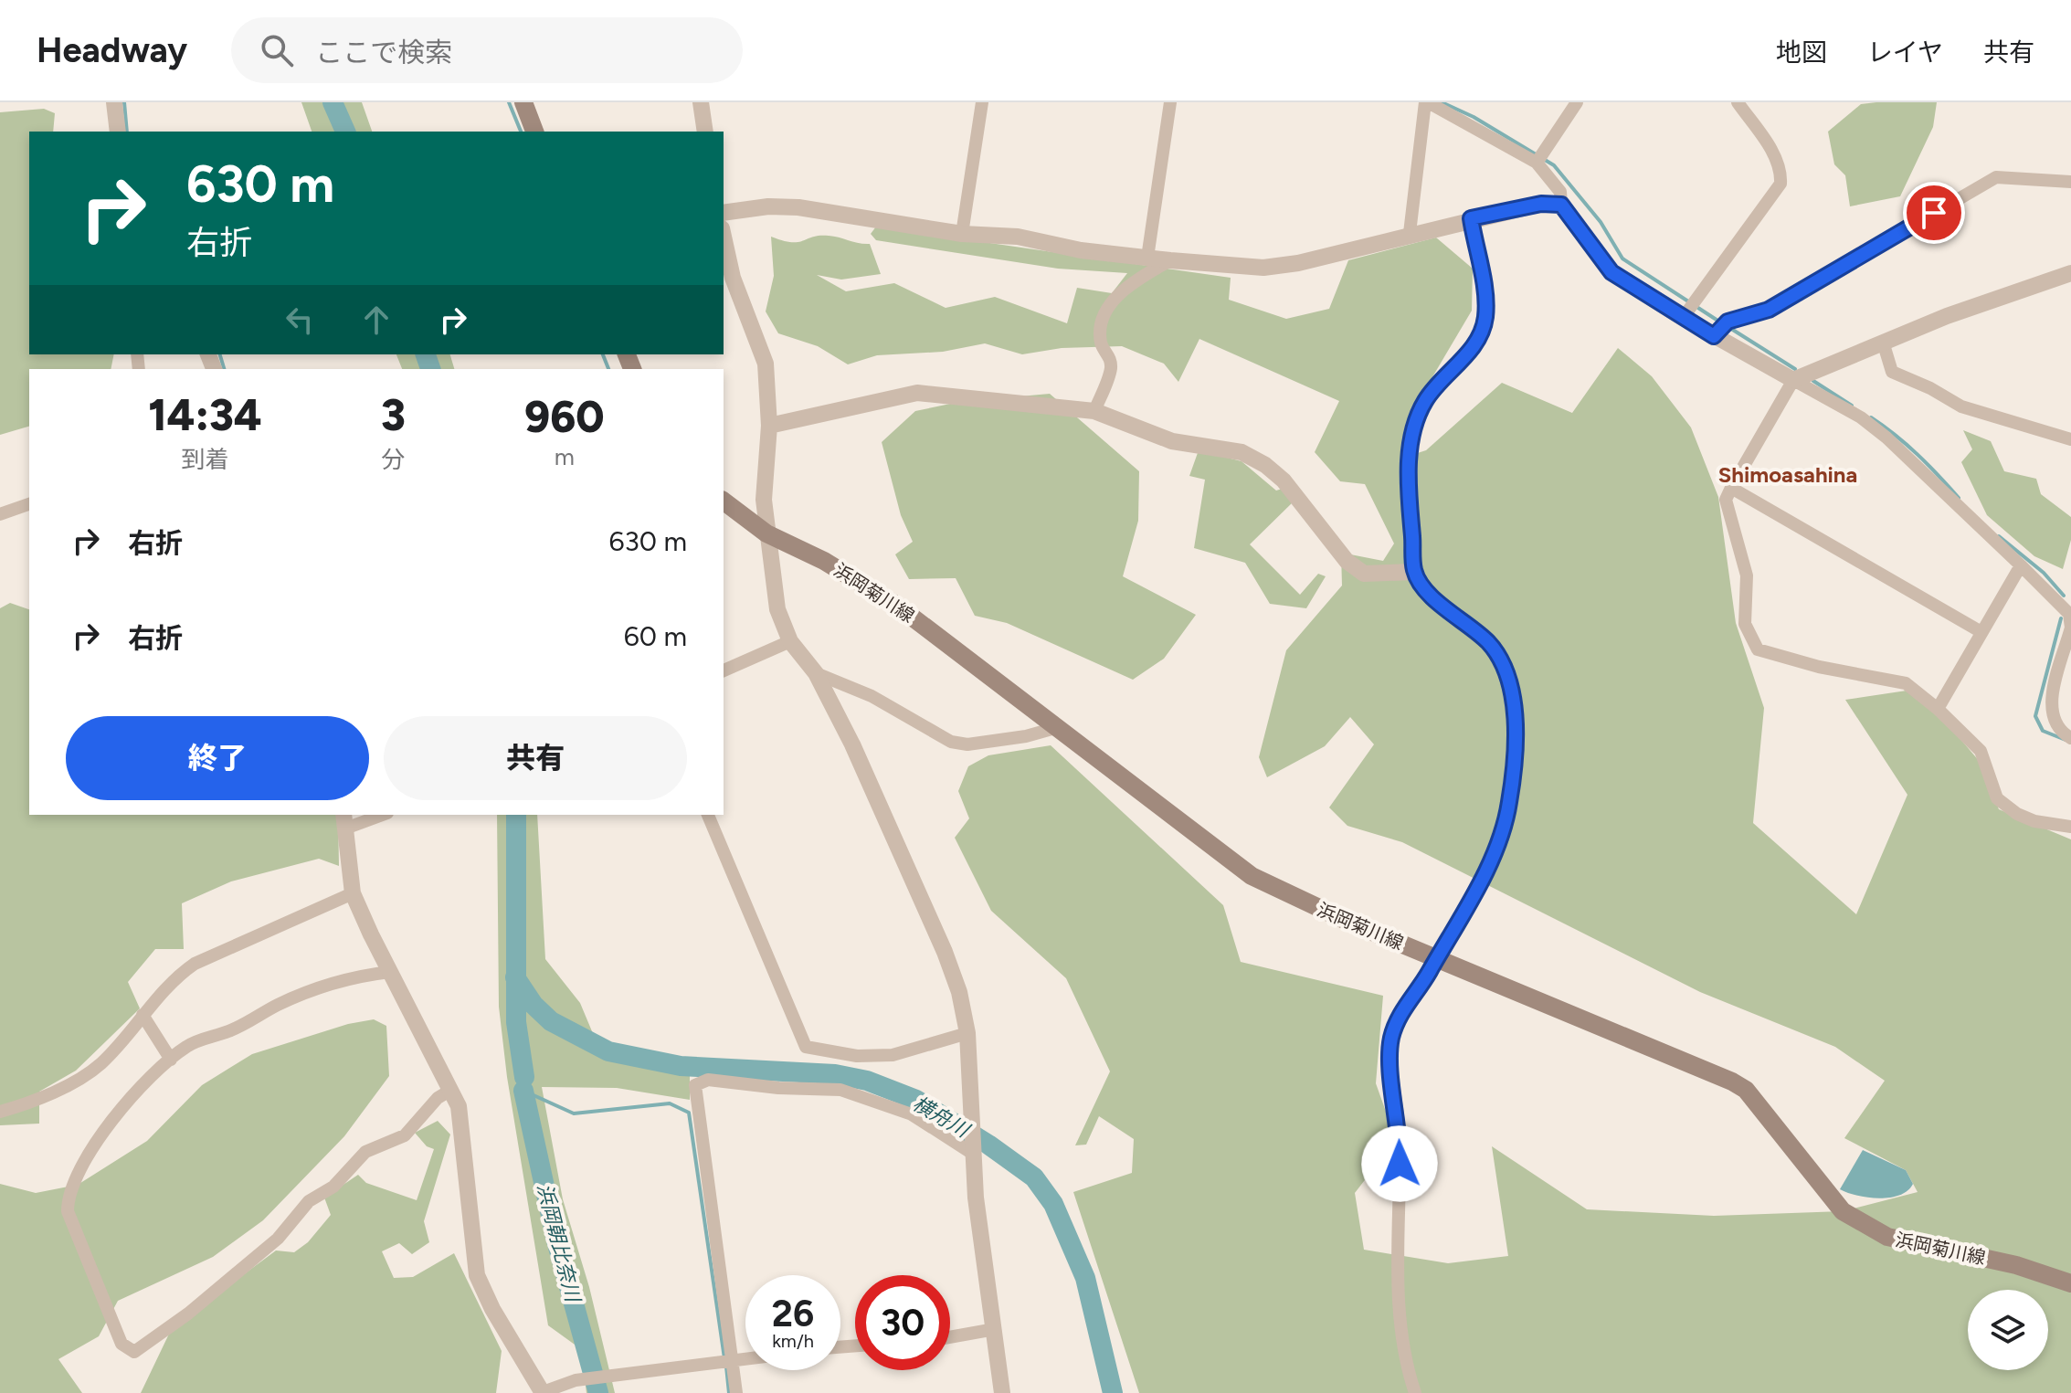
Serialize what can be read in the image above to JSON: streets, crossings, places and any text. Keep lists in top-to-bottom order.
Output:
{
  "streets": {
    "main road": ["浜岡菊川線"]
  },
  "districts": ["Shimoasahina"],
  "water": ["横舟川", "浜岡朝比奈川"],
  "page": {
    "header": "Headway",
    "search": "ここで検索",
    "nav": ["地図", "レイヤ", "共有"],
    "turn": ["630 m", "右折"],
    "eta": [
      "14:34",
      "到着",
      "3",
      "分",
      "960",
      "m"
    ],
    "list": [
      {
        "name": "右折",
        "value": "630 m"
      },
      {
        "name": "右折",
        "value": "60 m"
      }
    ],
    "buttons": ["終了", "共有"],
    "speed": "26 km/h",
    "limit": "30"
  }
}
